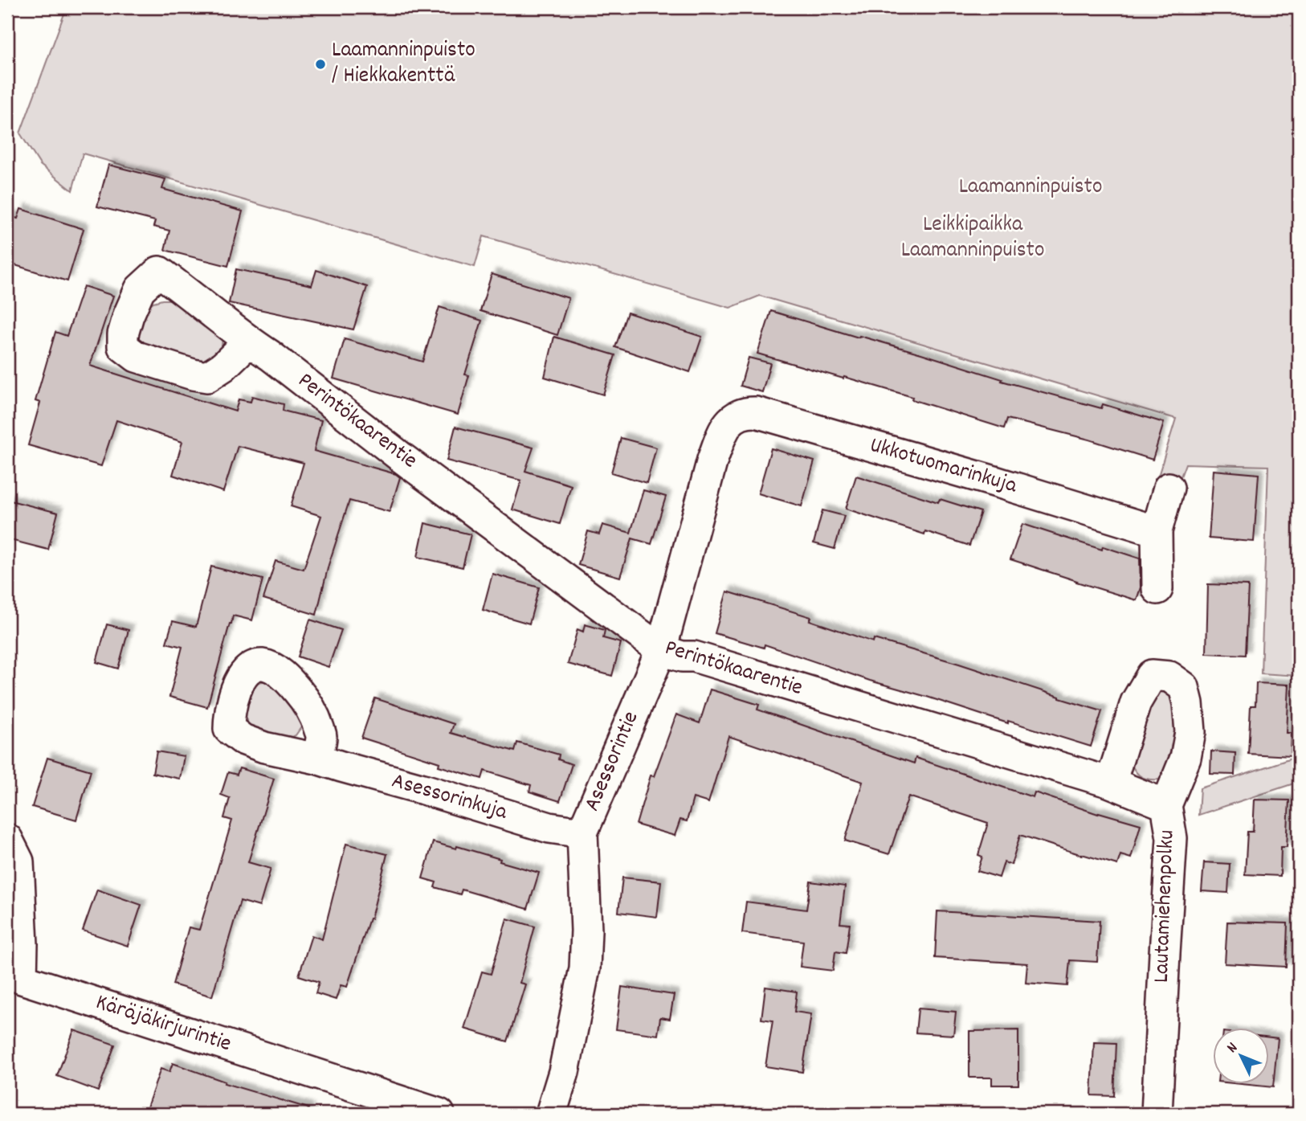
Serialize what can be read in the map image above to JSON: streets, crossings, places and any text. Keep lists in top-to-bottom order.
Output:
{
  "streets": {
    "street": [
      "Perintökaarentie",
      "Ukkotuomarinkuja",
      "Asessorintie",
      "Asessorinkuja",
      "Lautamiehenpolku",
      "Käräjäkirjurintie"
    ]
  },
  "crossings": [
    ["Perintökaarentie", "Asessorintie"],
    ["Perintökaarentie", "Lautamiehenpolku"],
    ["Ukkotuomarinkuja", "Asessorintie"],
    ["Asessorintie", "Asessorinkuja"]
  ],
  "parks": ["Laamanninpuisto", "Leikkipaikka Laamanninpuisto"],
  "places": ["Laamanninpuisto / Hiekkakenttä"],
  "north": "top left"
}
